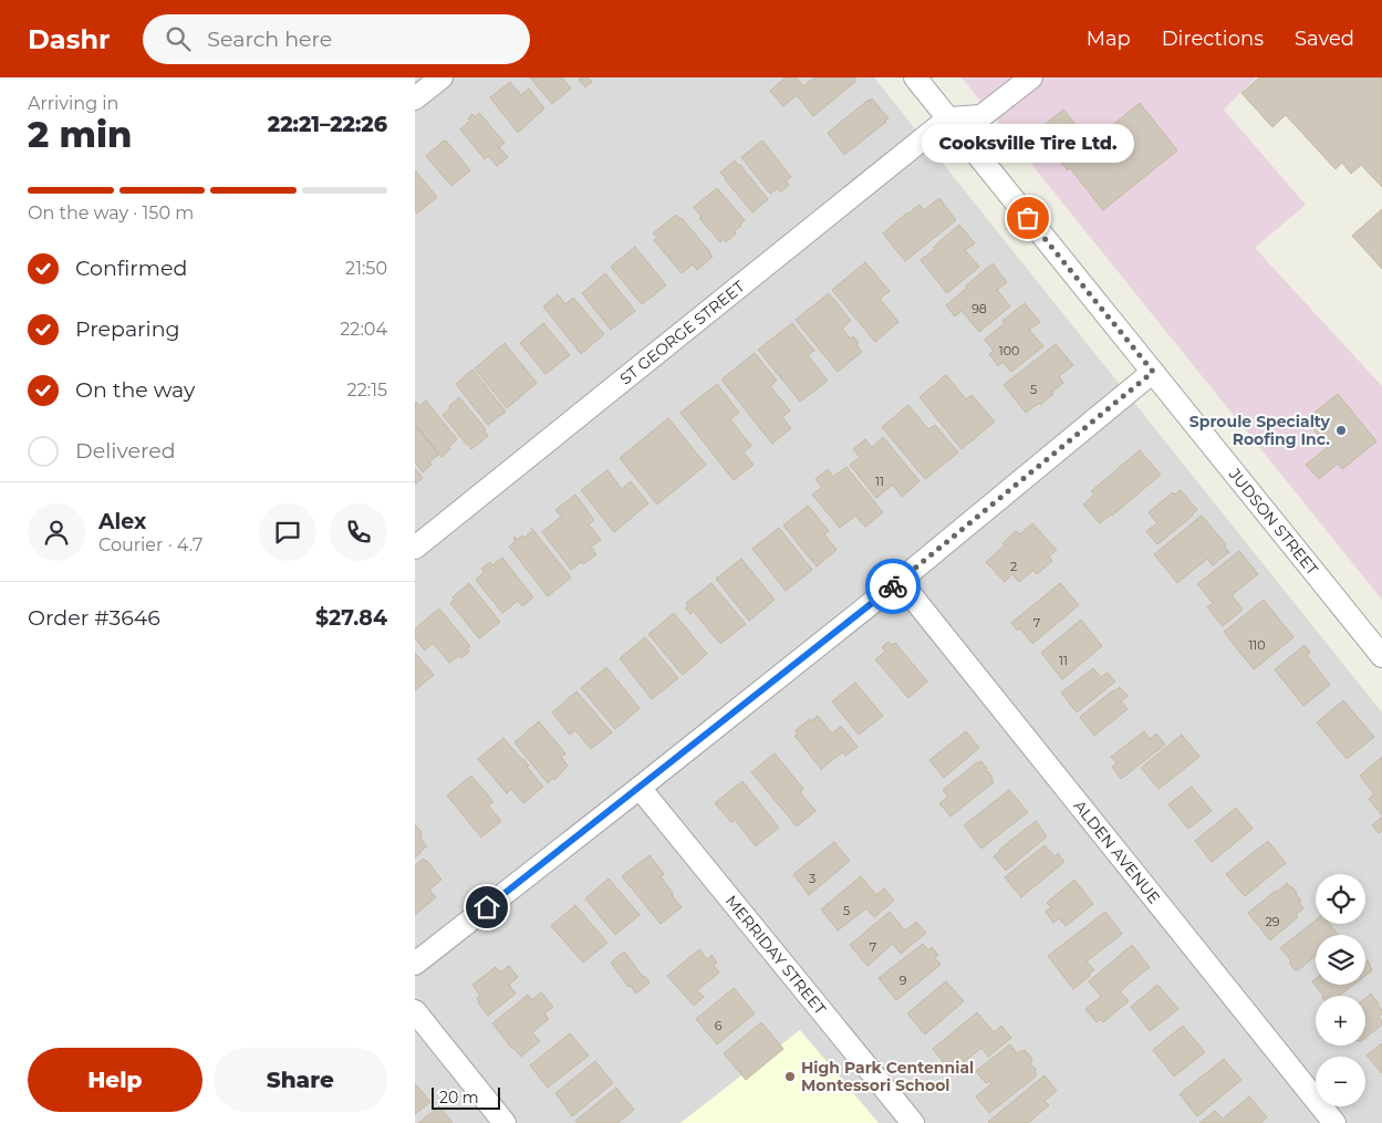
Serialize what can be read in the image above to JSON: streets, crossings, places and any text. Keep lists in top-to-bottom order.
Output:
{
  "streets": {
    "street": [
      "ST GEORGE STREET",
      "JUDSON STREET",
      "ALDEN AVENUE",
      "MERRIDAY STREET"
    ]
  },
  "crossings": [
    ["ST GEORGE STREET", "JUDSON STREET"]
  ],
  "places": ["Cooksville Tire Ltd.", "Sproule Specialty Roofing Inc.", "High Park Centennial Montessori School"],
  "house_numbers": [
    "98",
    "100",
    "5",
    "11",
    "2",
    "7",
    "110",
    "11",
    "3",
    "5",
    "29",
    "7",
    "9",
    "6"
  ],
  "scale_bar": "20 m",
  "page": {
    "header": "Dashr",
    "search": "Search here",
    "nav": ["Map", "Directions", "Saved"],
    "heading": ["2 min", "Arriving in", "22:21–22:26"],
    "panel": [
      "Alex",
      "Courier · 4.7",
      "Order #3646",
      "$27.84"
    ],
    "bubble": "Cooksville Tire Ltd.",
    "bar": "On the way · 150 m",
    "list": [
      ["Confirmed", "21:50"],
      ["Preparing", "22:04"],
      ["On the way", "22:15"],
      "Delivered"
    ],
    "map_buttons": ["+", "−"],
    "buttons": ["Help", "Share"],
    "scale": "20 m"
  }
}
